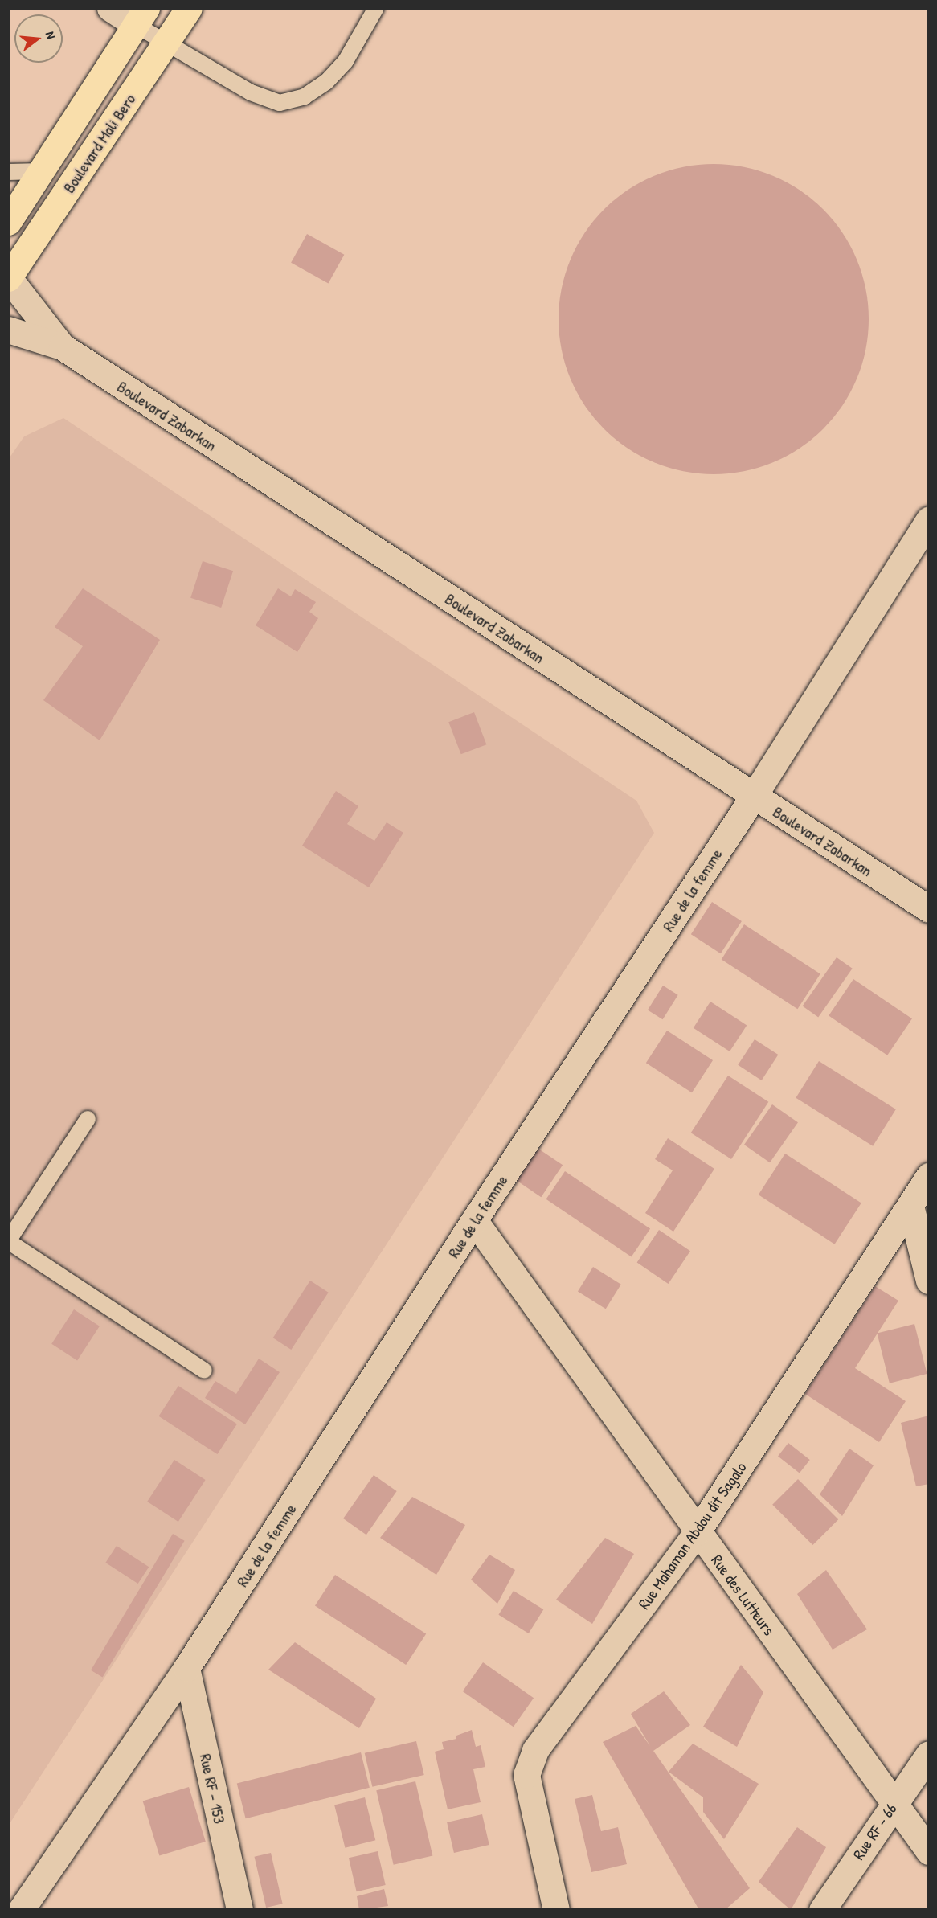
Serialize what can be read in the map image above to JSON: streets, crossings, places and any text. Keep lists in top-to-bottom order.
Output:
{
  "streets": {
    "main road": ["Boulevard Mali Bero"],
    "street": [
      "Boulevard Zabarkan",
      "Rue de la femme",
      "Rue Mahaman Abdou dit Sagalo",
      "Rue des Lutteurs",
      "Rue RF - 153",
      "Rue RF - 66"
    ]
  },
  "crossings": [
    ["Boulevard Mali Bero", "Boulevard Zabarkan"],
    ["Boulevard Zabarkan", "Rue de la femme"],
    ["Rue de la femme", "Rue des Lutteurs"],
    ["Rue de la femme", "Rue RF - 153"],
    ["Rue Mahaman Abdou dit Sagalo", "Rue des Lutteurs"],
    ["Rue des Lutteurs", "Rue RF - 66"]
  ],
  "north": "right"
}
